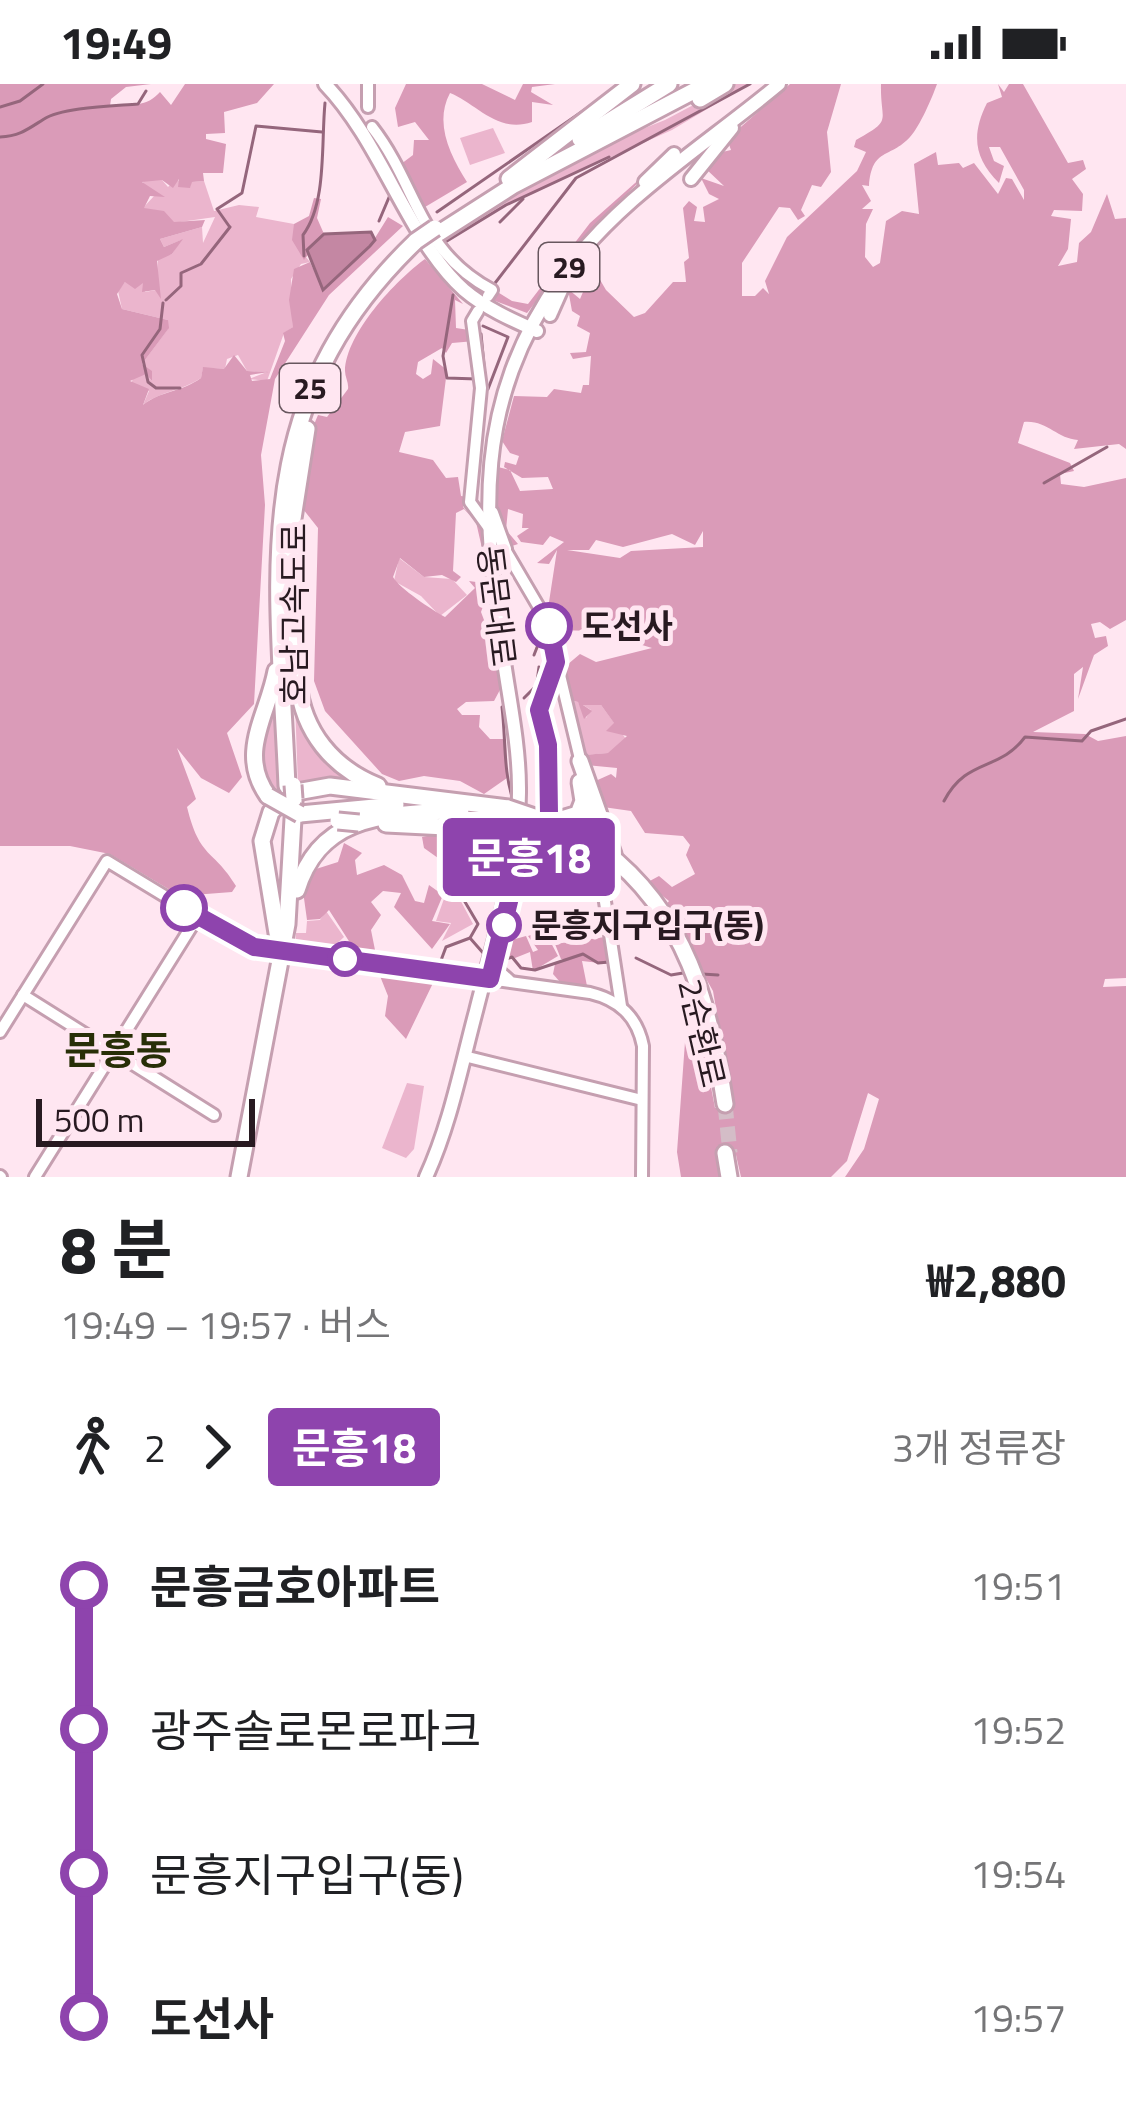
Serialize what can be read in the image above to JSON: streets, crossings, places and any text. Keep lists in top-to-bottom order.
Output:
{
  "streets": {
    "highway": ["25", "호남고속도로", "2순환로"],
    "main road": ["29", "동문대로"]
  },
  "crossings": [
    ["호남고속도로", "2순환로"]
  ],
  "districts": ["문흥동"],
  "places": ["도선사", "문흥지구입구(동)"],
  "lines": ["bus line 문흥18"],
  "scale_bar": "500 m",
  "page": {
    "status": "19:49",
    "on_map": "문흥18",
    "scale": "500 m",
    "heading": ["8 분", "19:49 – 19:57 · 버스", "₩2,880"],
    "legs": ["2", "문흥18", "3개 정류장"],
    "list": [
      {
        "name": "문흥금호아파트",
        "value": "19:51"
      },
      {
        "name": "광주솔로몬로파크",
        "value": "19:52"
      },
      {
        "name": "문흥지구입구(동)",
        "value": "19:54"
      },
      {
        "name": "도선사",
        "value": "19:57"
      }
    ]
  }
}
